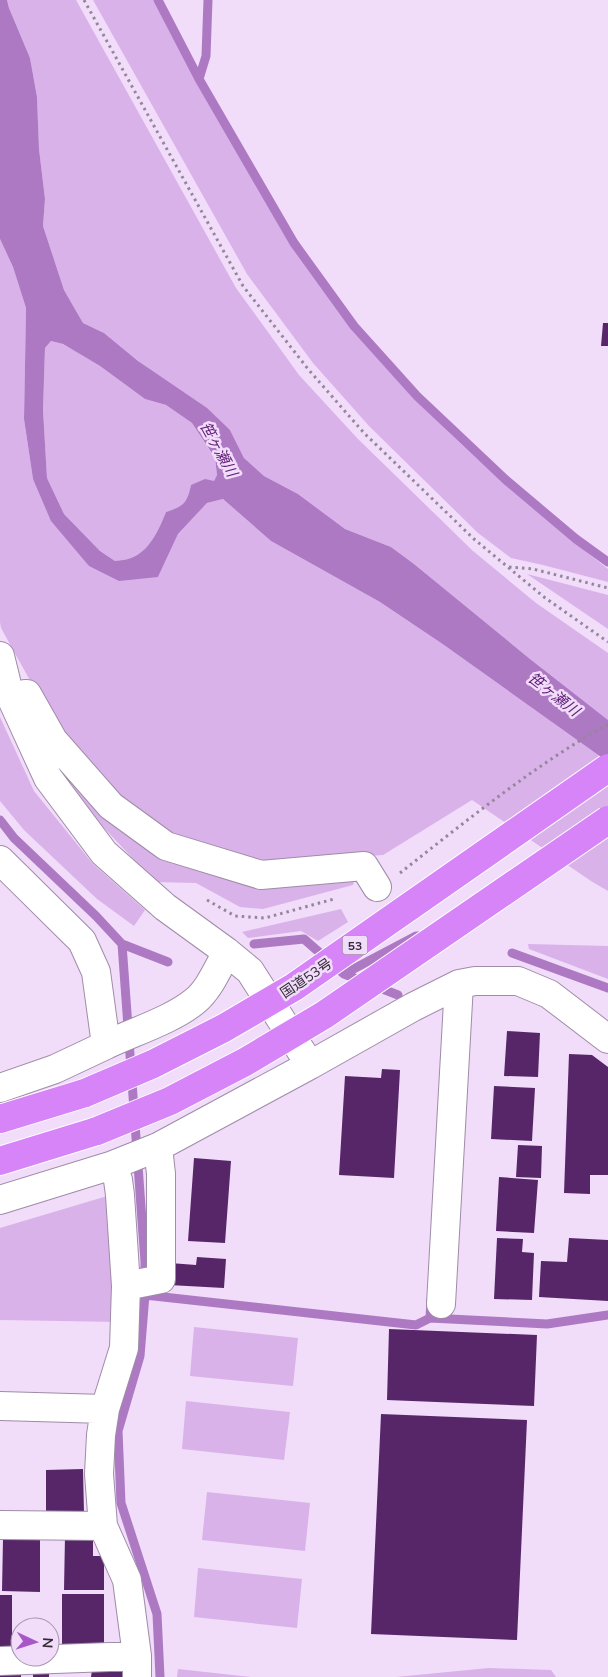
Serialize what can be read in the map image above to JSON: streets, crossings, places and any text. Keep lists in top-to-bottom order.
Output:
{
  "streets": {
    "highway": ["53", "国道53号"]
  },
  "water": ["笹ヶ瀬川"],
  "north": "right"
}
